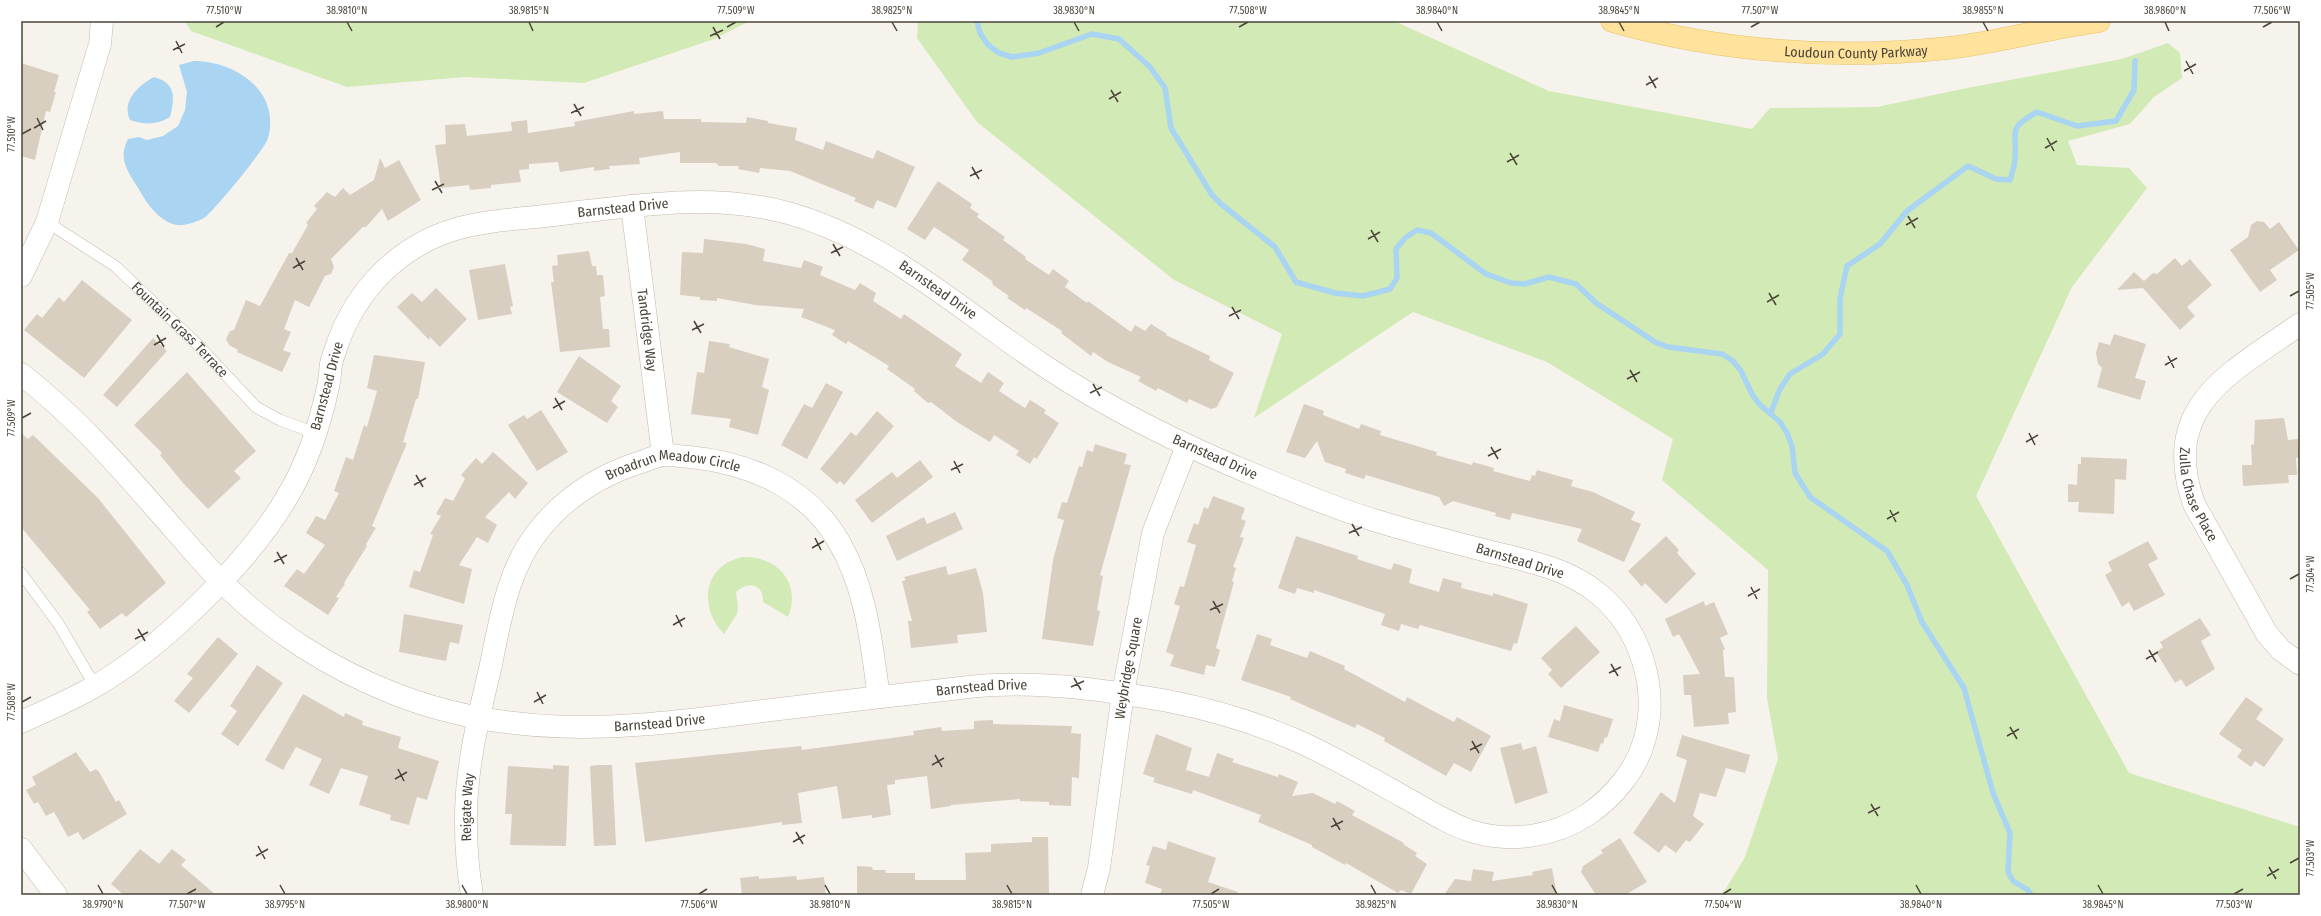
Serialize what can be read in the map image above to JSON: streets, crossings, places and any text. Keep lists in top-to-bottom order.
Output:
{
  "streets": {
    "main road": ["Loudoun County Parkway"],
    "street": [
      "Barnstead Drive",
      "Tandridge Way",
      "Broadrun Meadow Circle",
      "Zulla Chase Place",
      "Weybridge Square",
      "Reigate Way"
    ],
    "lane": ["Fountain Grass Terrace"]
  },
  "crossings": [
    ["Barnstead Drive", "Fountain Grass Terrace"],
    ["Barnstead Drive", "Tandridge Way"],
    ["Barnstead Drive", "Broadrun Meadow Circle"],
    ["Barnstead Drive", "Weybridge Square"],
    ["Barnstead Drive", "Reigate Way"],
    ["Tandridge Way", "Broadrun Meadow Circle"],
    ["Broadrun Meadow Circle", "Reigate Way"]
  ],
  "coordinates": [
    "77.510°W",
    "38.9810°N",
    "38.9815°N",
    "77.509°W",
    "38.9825°N",
    "38.9830°N",
    "77.508°W",
    "38.9840°N",
    "38.9845°N",
    "77.507°W",
    "38.9855°N",
    "38.9860°N",
    "77.506°W",
    "77.505°W",
    "77.504°W",
    "77.503°W",
    "38.9790°N",
    "38.9795°N",
    "38.9800°N"
  ]
}
